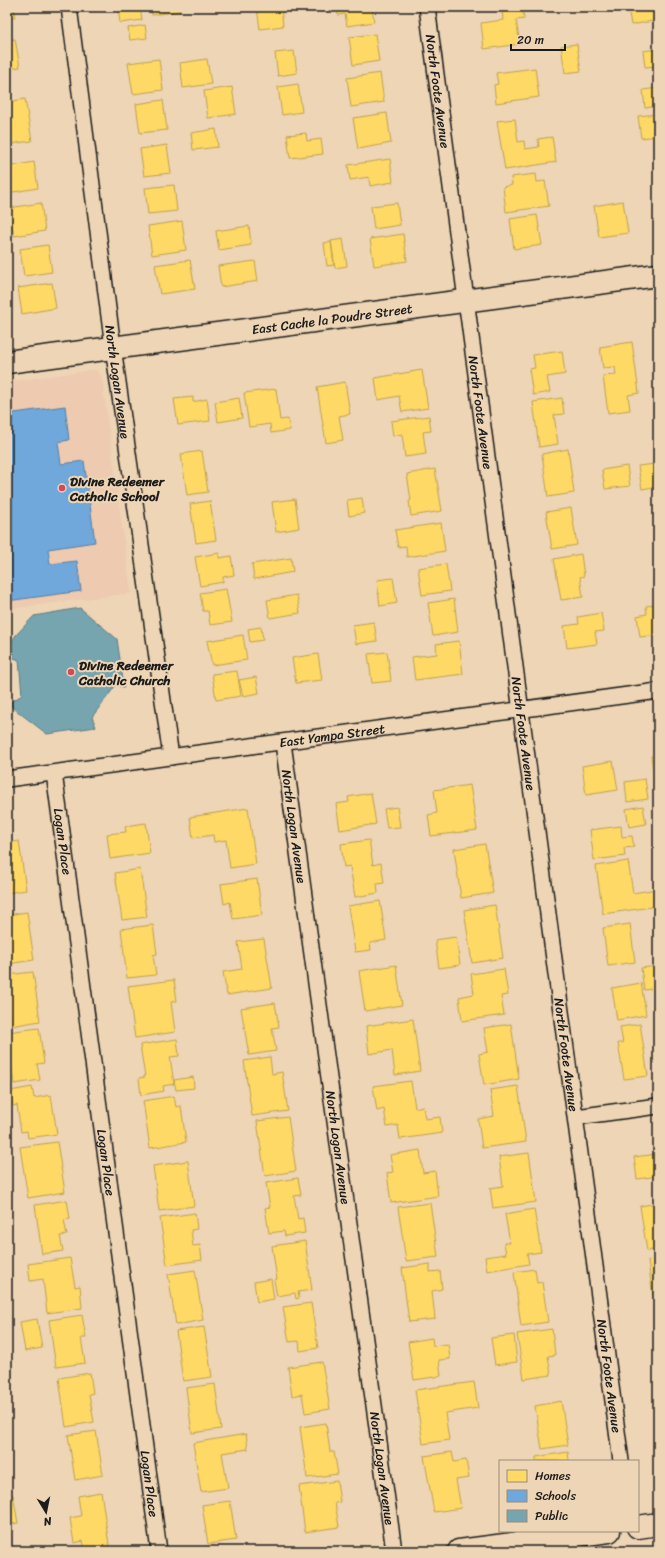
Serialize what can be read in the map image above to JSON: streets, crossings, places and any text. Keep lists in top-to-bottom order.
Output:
{
  "streets": {
    "street": [
      "North Foote Avenue",
      "East Cache la Poudre Street",
      "North Logan Avenue",
      "East Yampa Street",
      "Logan Place"
    ]
  },
  "crossings": [
    ["North Foote Avenue", "East Cache la Poudre Street"],
    ["North Foote Avenue", "East Yampa Street"],
    ["East Cache la Poudre Street", "North Logan Avenue"],
    ["North Logan Avenue", "East Yampa Street"],
    ["East Yampa Street", "Logan Place"]
  ],
  "places": ["Divine Redeemer Catholic School", "Divine Redeemer Catholic Church"],
  "legend": ["Homes", "Schools", "Public"],
  "scale_bar": "20 m",
  "north": "bottom"
}
